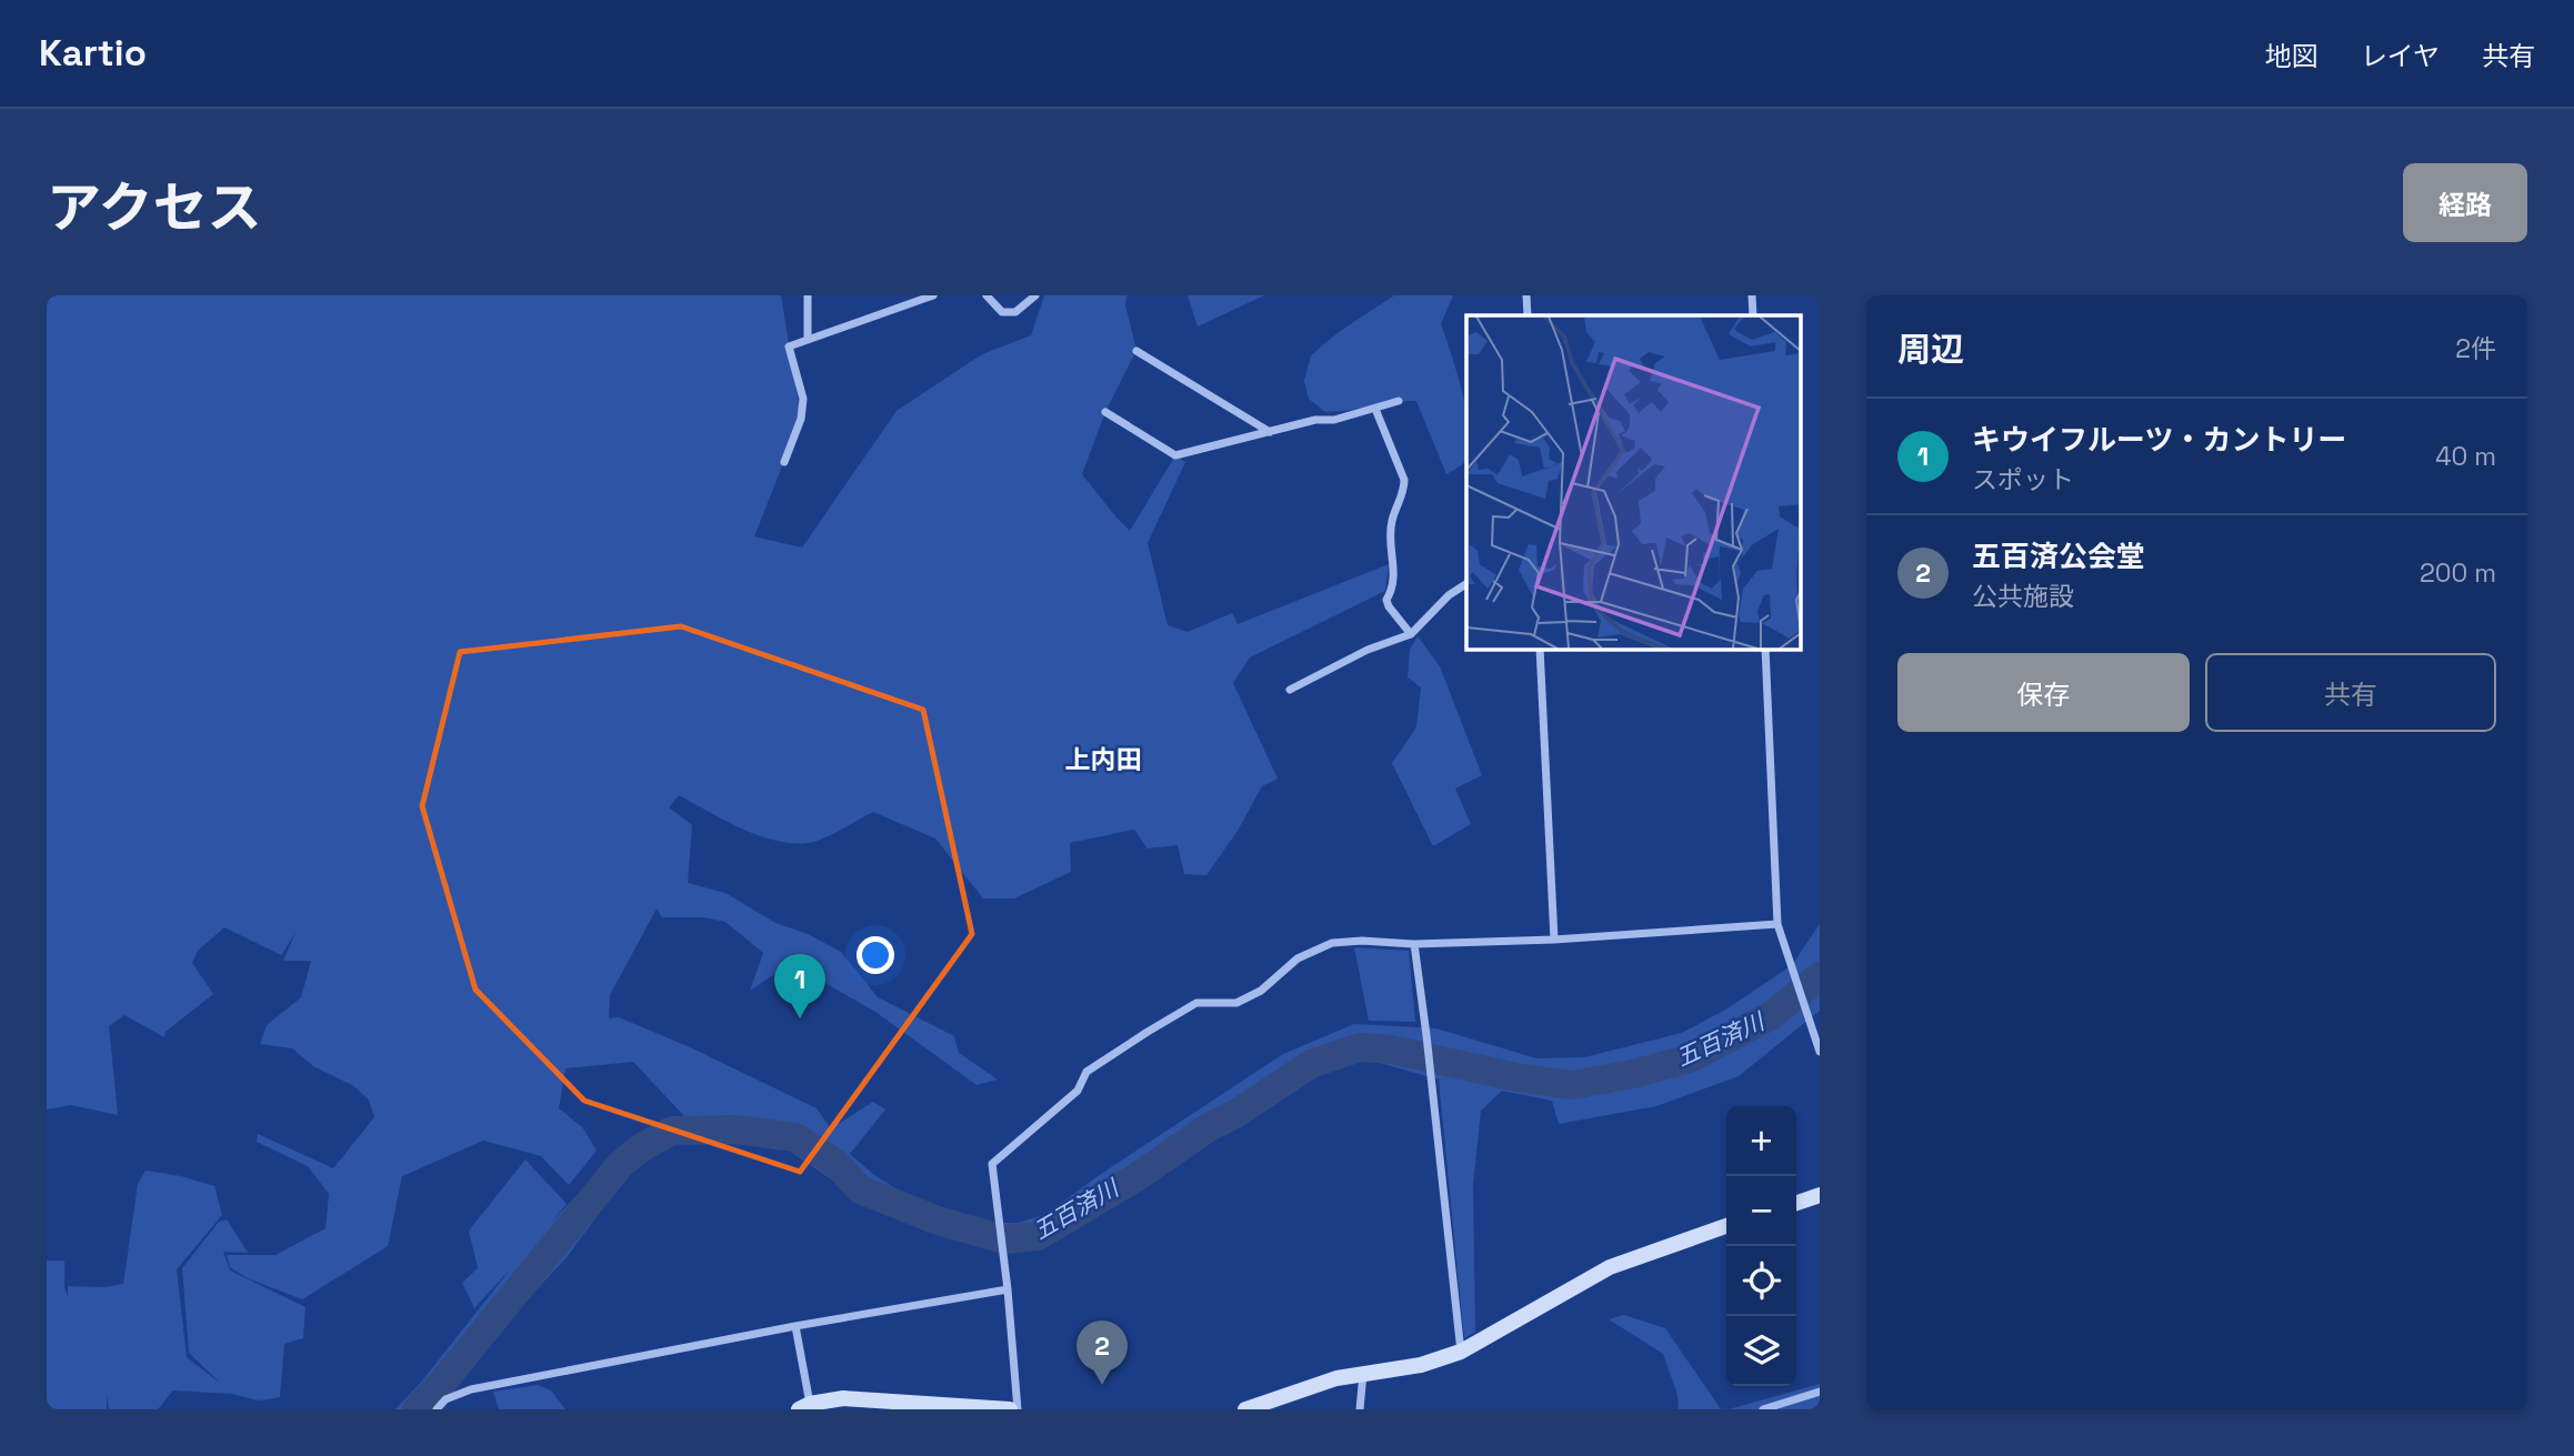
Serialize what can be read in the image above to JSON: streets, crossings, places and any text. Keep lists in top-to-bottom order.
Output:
{
  "districts": ["上内田"],
  "water": ["五百済川"],
  "page": {
    "header": "Kartio",
    "nav": ["地図", "レイヤ", "共有"],
    "title": "アクセス",
    "buttons": [
      "経路",
      ["保存", "共有"]
    ],
    "heading": ["周辺", "2件"],
    "list": [
      {
        "mark": "1",
        "name": "キウイフルーツ・カントリー",
        "note": "スポット",
        "value": "40 m"
      },
      {
        "mark": "2",
        "name": "五百済公会堂",
        "note": "公共施設",
        "value": "200 m"
      }
    ],
    "pins": ["1", "2"],
    "map_buttons": ["+", "−"]
  }
}
